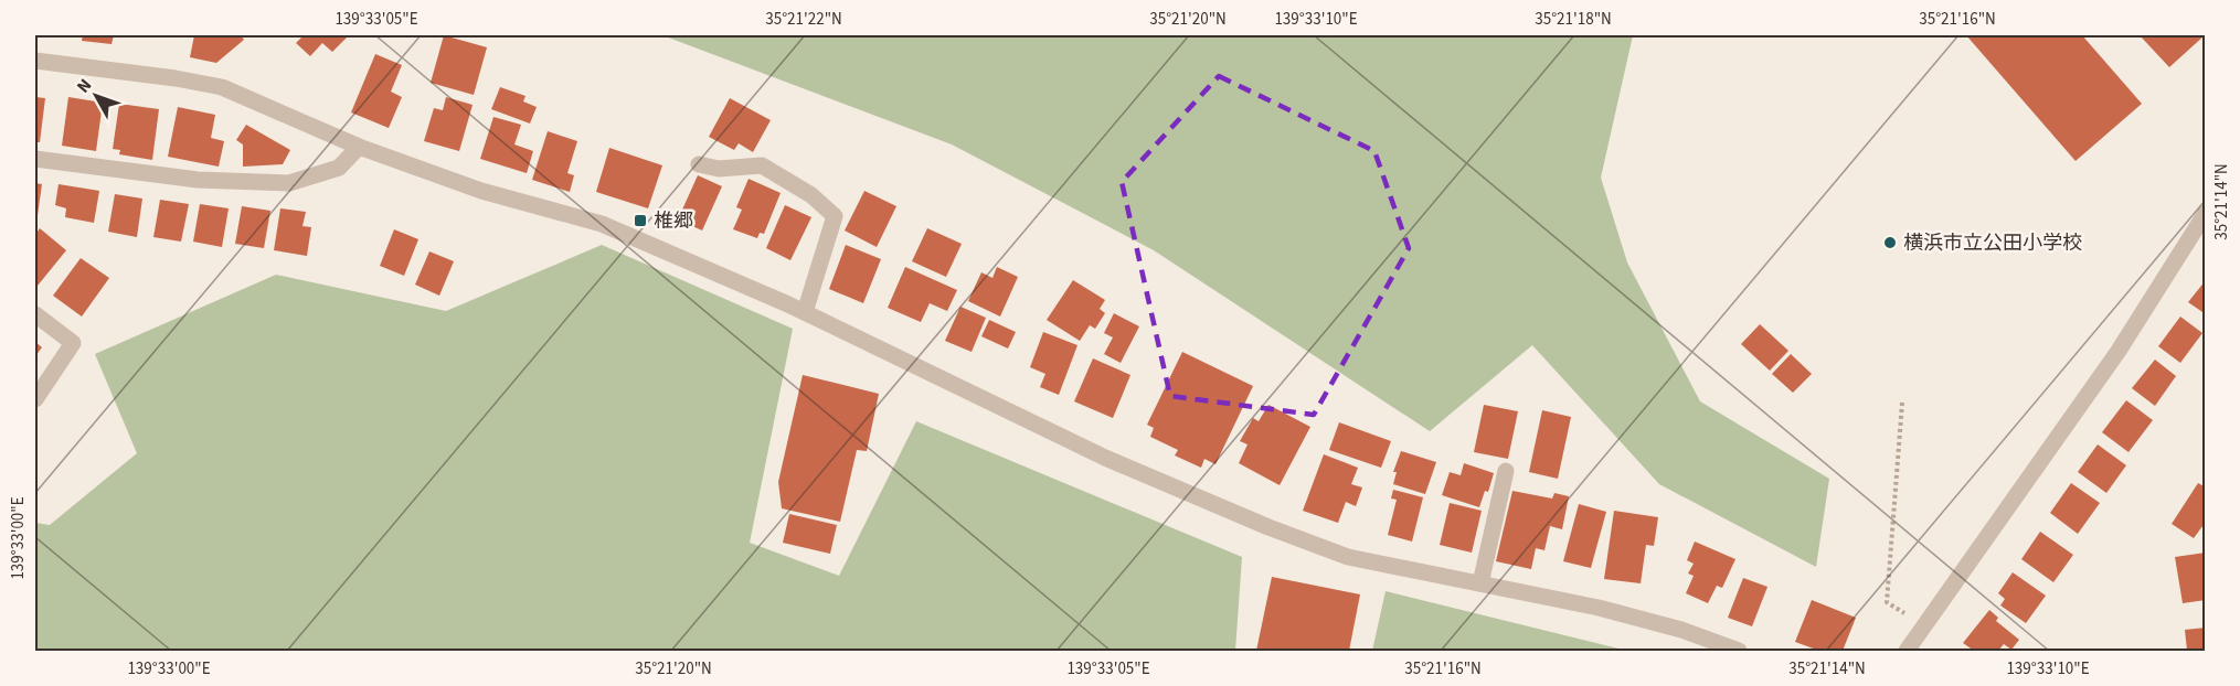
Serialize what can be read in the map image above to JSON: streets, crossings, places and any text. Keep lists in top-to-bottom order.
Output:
{
  "places": {
    "transit": ["椎郷"],
    "other": ["横浜市立公田小学校"]
  },
  "north": "top left",
  "coordinates": [
    "139°33'05\"E",
    "35°21'22\"N",
    "35°21'20\"N",
    "139°33'10\"E",
    "35°21'18\"N",
    "35°21'16\"N",
    "35°21'14\"N",
    "139°33'00\"E"
  ]
}
